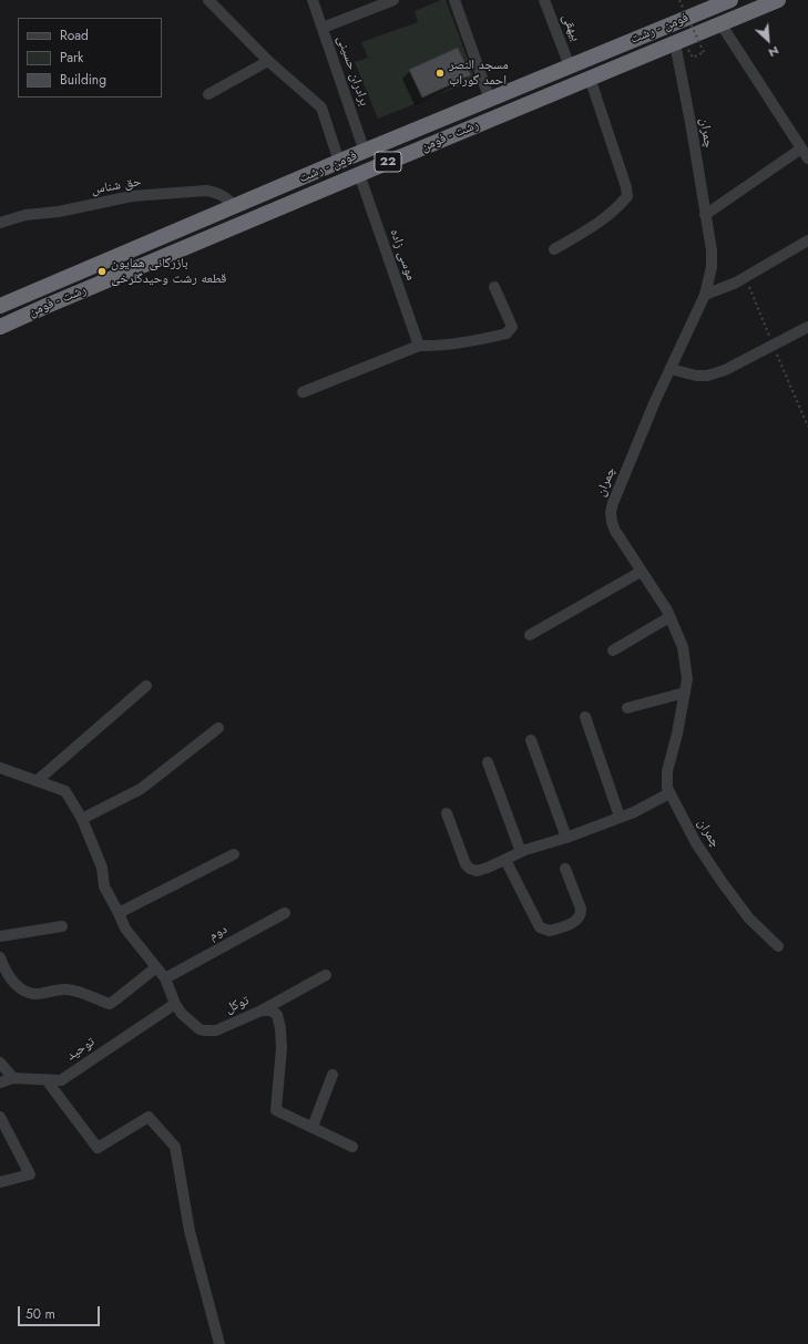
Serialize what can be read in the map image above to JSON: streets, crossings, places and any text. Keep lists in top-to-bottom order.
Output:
{
  "streets": {
    "highway": ["فومن - رشت", "رشت - فومن", "22"],
    "street": [
      "بیهقی",
      "برادران حسینی",
      "چمران",
      "حق شناس",
      "موسی زاده",
      "دوم",
      "توکل",
      "توحید"
    ]
  },
  "crossings": [
    ["بیهقی", "فومن - رشت"],
    ["فومن - رشت", "برادران حسینی"],
    ["فومن - رشت", "حق شناس"],
    ["چمران", "رشت - فومن"],
    ["رشت - فومن", "موسی زاده"],
    ["دوم", "توکل"],
    ["توکل", "توحید"]
  ],
  "places": ["مسجد النصر احمد گوراب", "بازرگانی همایون قطعه رشت وحیدگلرخی"],
  "legend": ["Road", "Park", "Building"],
  "scale_bar": "50 m",
  "north": "bottom right"
}
